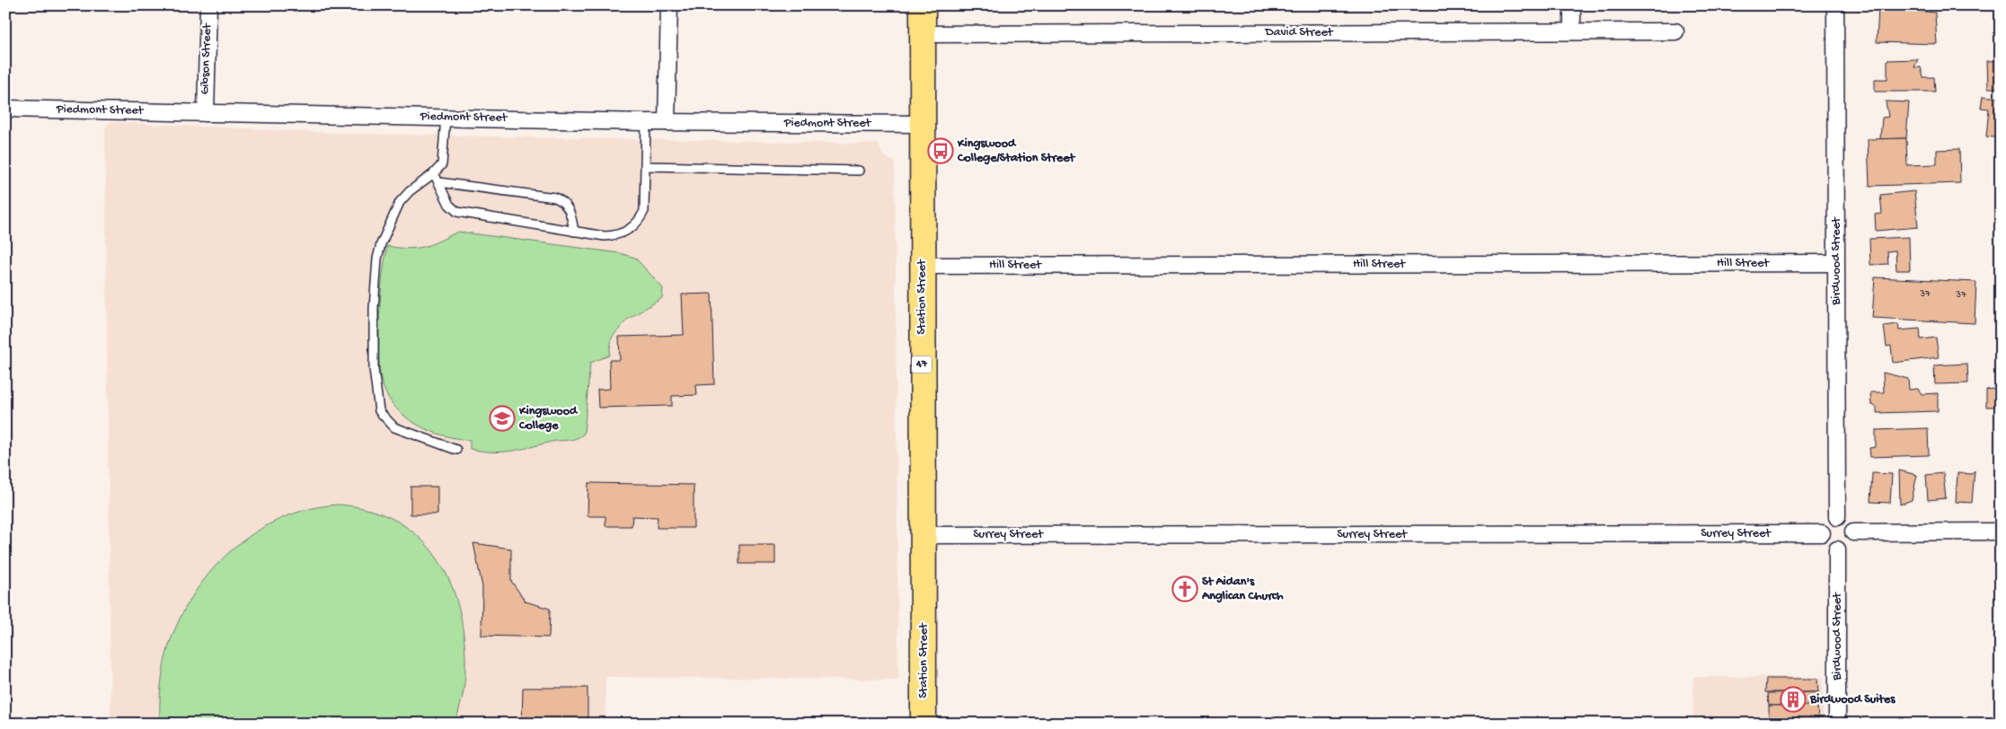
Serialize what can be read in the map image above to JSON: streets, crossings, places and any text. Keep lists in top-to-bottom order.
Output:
{
  "streets": {
    "main road": ["Station Street", "47"],
    "street": [
      "David Street",
      "Gibson Street",
      "Piedmont Street",
      "Birdwood Street",
      "Hill Street",
      "Surrey Street"
    ]
  },
  "crossings": [
    ["David Street", "Station Street"],
    ["Gibson Street", "Piedmont Street"],
    ["Piedmont Street", "Station Street"],
    ["Birdwood Street", "Hill Street"],
    ["Birdwood Street", "Surrey Street"],
    ["Hill Street", "Station Street"],
    ["Station Street", "Surrey Street"]
  ],
  "places": {
    "bus stop": ["Kingswood College/Station Street"],
    "school or university": ["Kingswood College"],
    "church": ["St Aidan's Anglican Church"],
    "building": ["Birdwood Suites"]
  },
  "house_numbers": ["37", "37"]
}
